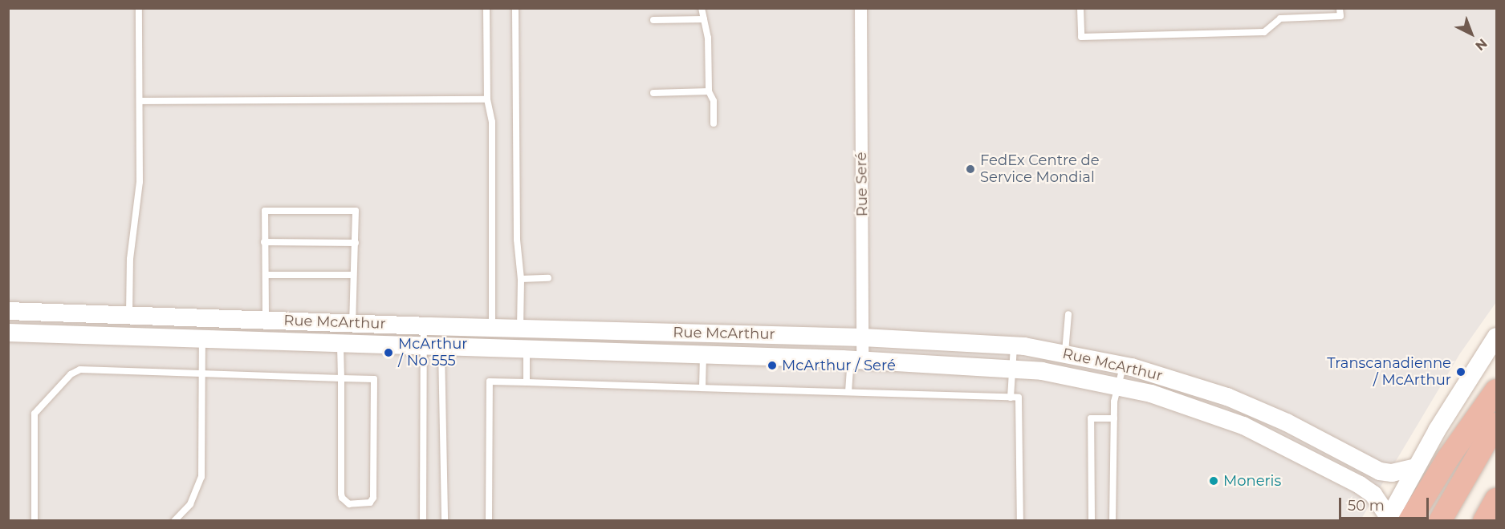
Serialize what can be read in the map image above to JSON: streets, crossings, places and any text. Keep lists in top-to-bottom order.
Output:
{
  "streets": {
    "street": ["Rue Seré", "Rue McArthur"]
  },
  "crossings": [
    ["Rue Seré", "Rue McArthur"]
  ],
  "places": [
    "FedEx Centre de Service Mondial",
    "McArthur / No 555",
    "McArthur / Seré",
    "Transcanadienne / McArthur",
    "Moneris"
  ],
  "scale_bar": "50 m",
  "north": "bottom right"
}
